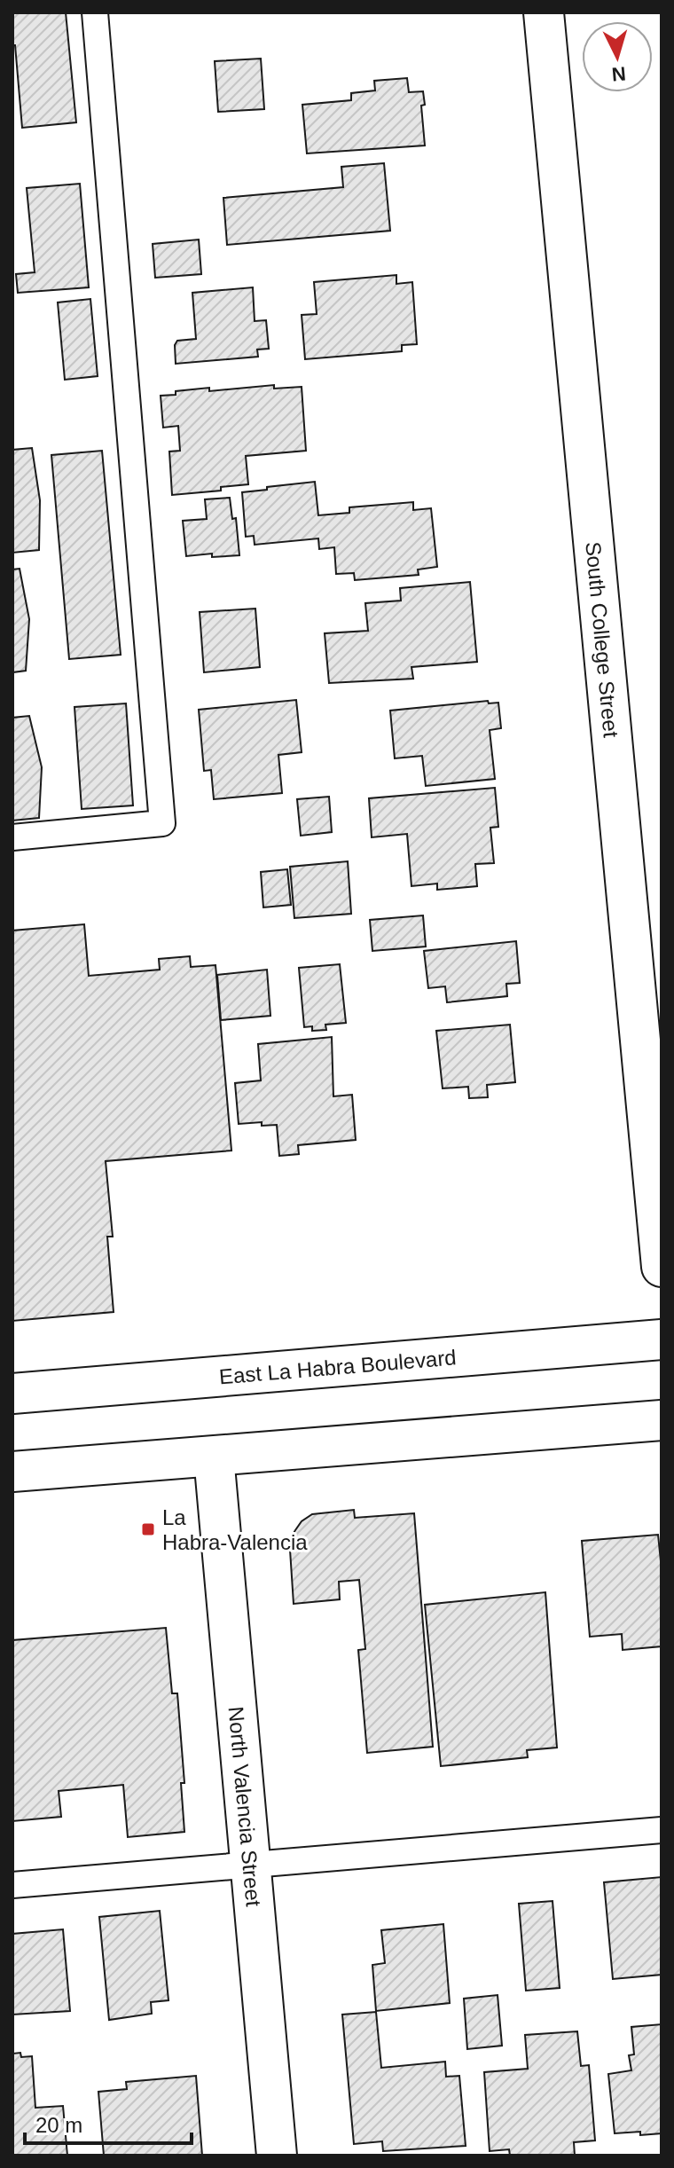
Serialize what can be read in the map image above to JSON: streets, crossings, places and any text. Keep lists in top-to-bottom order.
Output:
{
  "streets": {
    "street": ["South College Street", "East La Habra Boulevard", "North Valencia Street"]
  },
  "places": {
    "transit": ["La Habra-Valencia"]
  },
  "scale_bar": "20 m",
  "north": "bottom"
}
